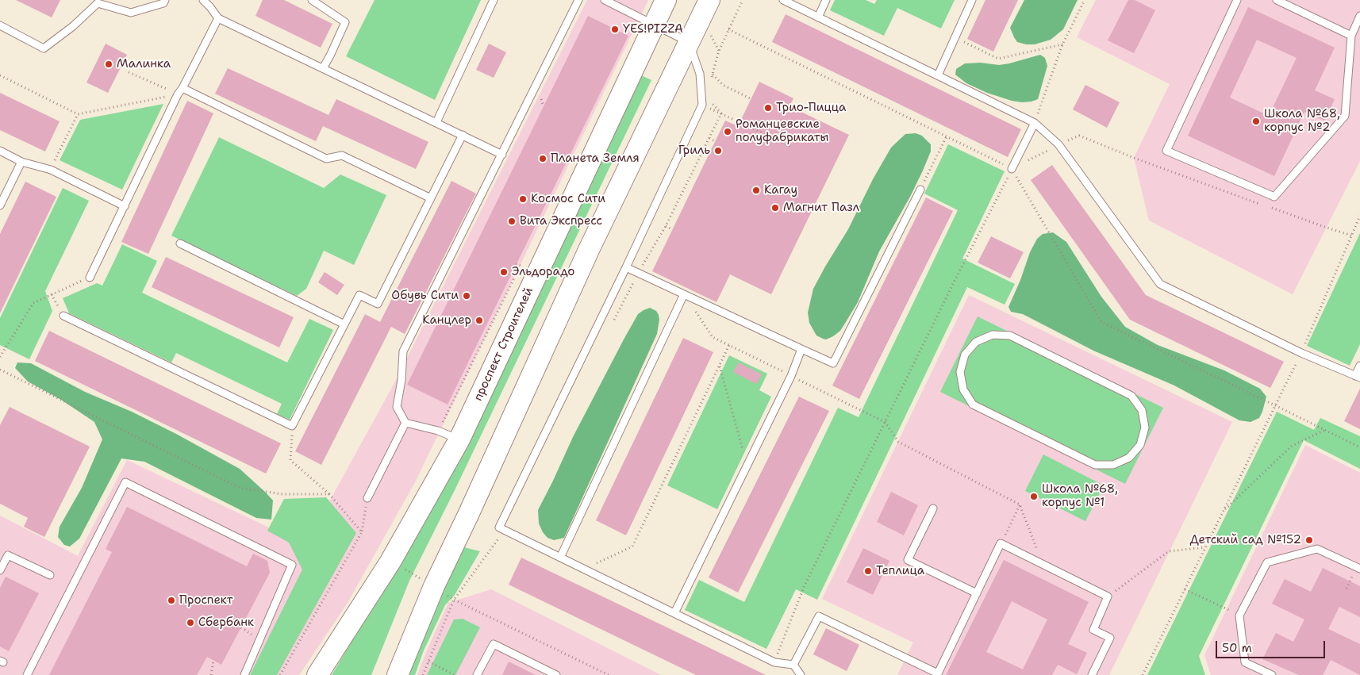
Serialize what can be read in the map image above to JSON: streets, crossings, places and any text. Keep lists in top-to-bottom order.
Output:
{
  "streets": {
    "main road": ["проспект Строителей"]
  },
  "places": [
    "YES!PIZZA",
    "Малинка",
    "Трио-Пицца",
    "Школа №68, корпус №2",
    "Романцевские полуфабрикаты",
    "Гриль",
    "Планета Земля",
    "Кагау",
    "Космос Сити",
    "Магнит Пазл",
    "Вита Экспресс",
    "Эльдорадо",
    "Обувь Сити",
    "Канцлер",
    "Школа №68, корпус №1",
    "Детский сад №152",
    "Теплица",
    "Проспект",
    "Сбербанк"
  ],
  "scale_bar": "50 m"
}
